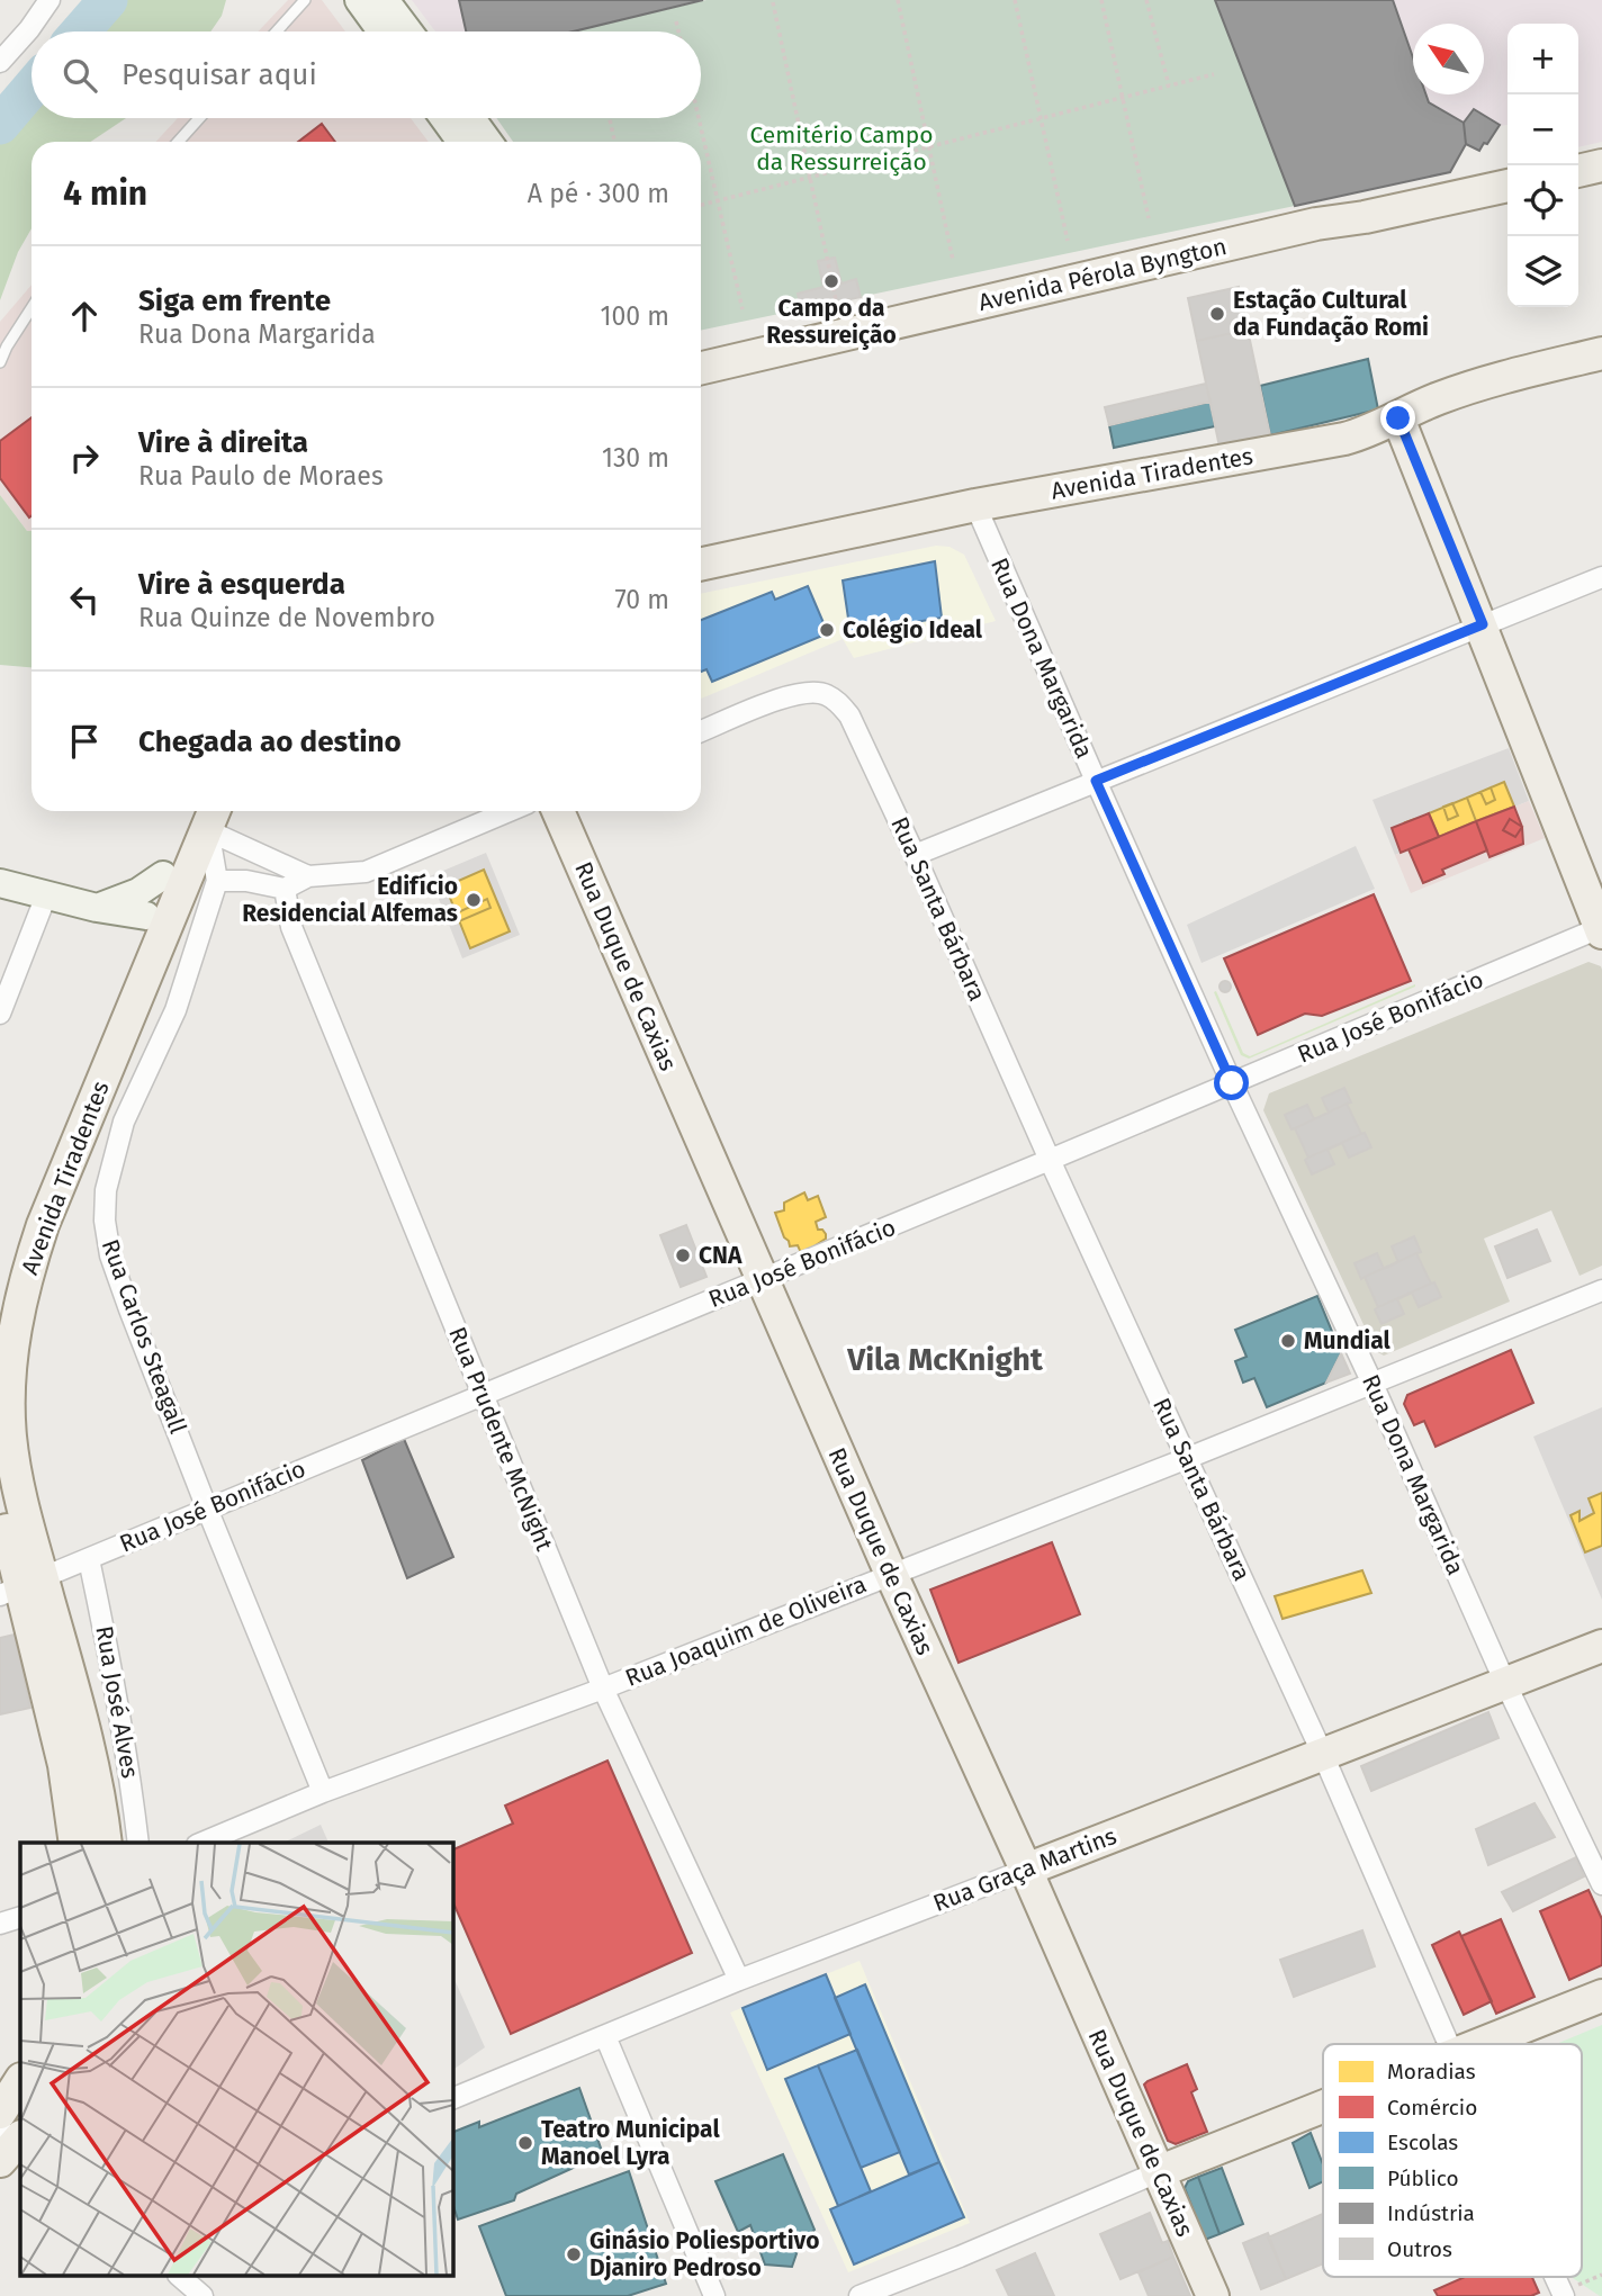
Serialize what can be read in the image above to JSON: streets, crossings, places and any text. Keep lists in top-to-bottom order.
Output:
{
  "streets": {
    "main road": [
      "Avenida Pérola Byngton",
      "Avenida Tiradentes",
      "Rua Duque de Caxias",
      "Rua Graça Martins"
    ],
    "street": [
      "Rua Dona Margarida",
      "Rua Santa Bárbara",
      "Rua José Bonifácio",
      "Rua Carlos Steagall",
      "Rua Prudente McNight",
      "Rua Joaquim de Oliveira",
      "Rua José Alves"
    ]
  },
  "crossings": [
    ["Avenida Tiradentes", "Rua Dona Margarida"],
    ["Avenida Tiradentes", "Rua José Bonifácio"],
    ["Avenida Tiradentes", "Rua Carlos Steagall"],
    ["Rua Dona Margarida", "Rua José Bonifácio"],
    ["Rua Dona Margarida", "Rua Joaquim de Oliveira"],
    ["Rua Dona Margarida", "Rua Graça Martins"],
    ["Rua Santa Bárbara", "Rua José Bonifácio"],
    ["Rua Santa Bárbara", "Rua Joaquim de Oliveira"],
    ["Rua Santa Bárbara", "Rua Graça Martins"],
    ["Rua Duque de Caxias", "Rua José Bonifácio"],
    ["Rua Duque de Caxias", "Rua Joaquim de Oliveira"],
    ["Rua Duque de Caxias", "Rua Graça Martins"],
    ["Rua José Bonifácio", "Rua Carlos Steagall"],
    ["Rua José Bonifácio", "Rua Prudente McNight"],
    ["Rua José Bonifácio", "Rua José Alves"],
    ["Rua Carlos Steagall", "Rua Joaquim de Oliveira"],
    ["Rua Prudente McNight", "Rua Joaquim de Oliveira"],
    ["Rua Prudente McNight", "Rua Graça Martins"]
  ],
  "districts": ["Vila McKnight"],
  "parks": ["Cemitério Campo da Ressurreição"],
  "places": [
    "Campo da Ressureição",
    "Estação Cultural da Fundação Romi",
    "Colégio Ideal",
    "Edifício Residencial Alfemas",
    "CNA",
    "Mundial",
    "Teatro Municipal Manoel Lyra",
    "Ginásio Poliesportivo Djaniro Pedroso"
  ],
  "legend": [
    "Moradias",
    "Comércio",
    "Escolas",
    "Público",
    "Indústria",
    "Outros"
  ],
  "north": "top left",
  "page": {
    "map_buttons": ["+", "−"],
    "search": "Pesquisar aqui",
    "heading": ["4 min", "A pé · 300 m"],
    "list": [
      ["Siga em frente", "Rua Dona Margarida", "100 m"],
      ["Vire à direita", "Rua Paulo de Moraes", "130 m"],
      ["Vire à esquerda", "Rua Quinze de Novembro", "70 m"],
      "Chegada ao destino"
    ]
  }
}
